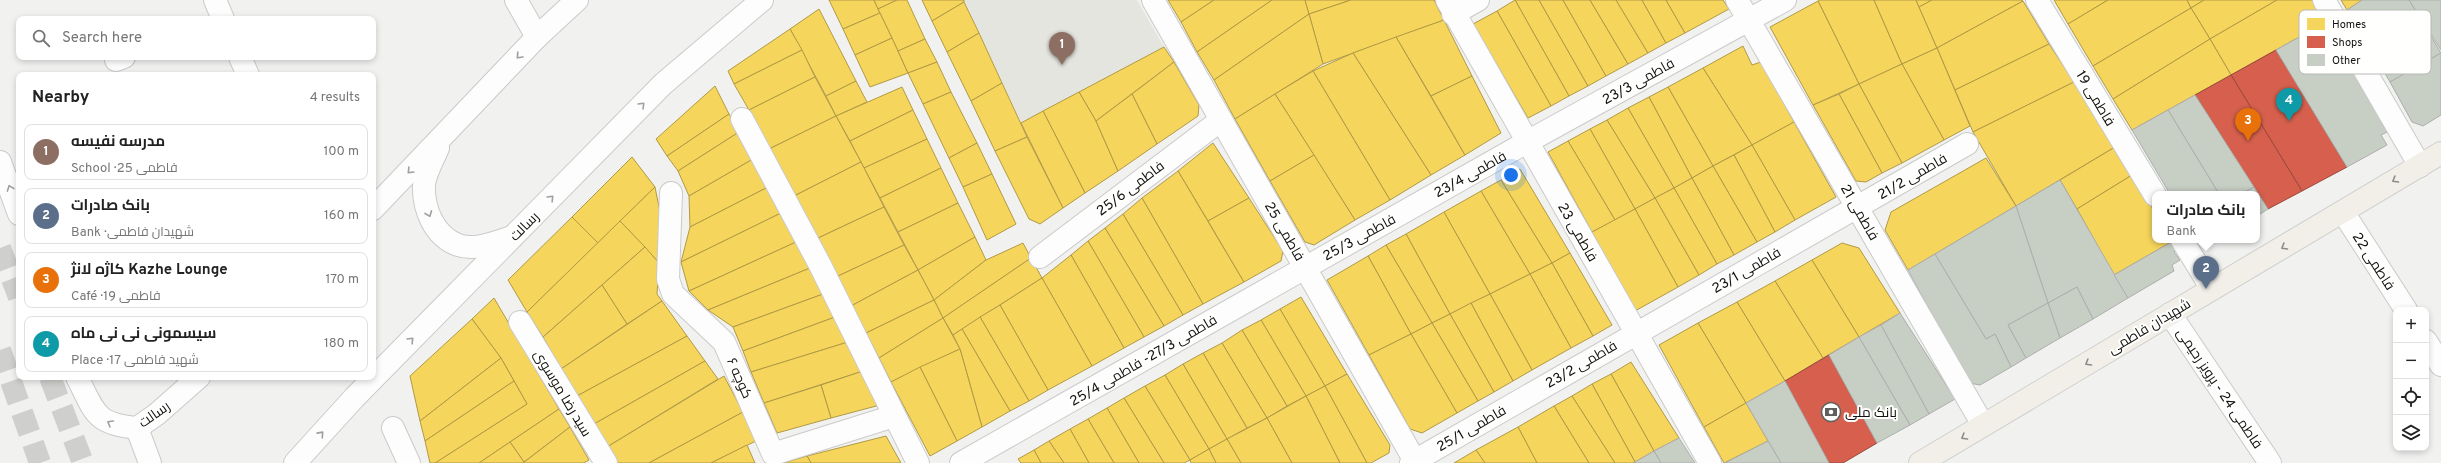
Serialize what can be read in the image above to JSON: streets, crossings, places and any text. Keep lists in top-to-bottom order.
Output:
{
  "streets": {
    "main road": ["شهیدان فاطمی"],
    "street": [
      "فاطمی 23/3",
      "فاطمی 19",
      "فاطمی 23/4",
      "فاطمی 21/2",
      "فاطمی 25/6",
      "فاطمی 21",
      "رسالت",
      "فاطمی 25",
      "فاطمی 23",
      "فاطمی 25/3",
      "فاطمی 22",
      "فاطمی 23/1",
      "فاطمی 27/3- فاطمی 25/4",
      "فاطمی 23/2",
      "کوچه ۶",
      "فاطمی 24 - پرویز رحیمی",
      "سید رضا موسوی",
      "فاطمی 25/1"
    ]
  },
  "crossings": [
    ["فاطمی 23/3", "فاطمی 23/4"],
    ["فاطمی 23/3", "فاطمی 21"],
    ["فاطمی 23/3", "فاطمی 23"],
    ["فاطمی 23/4", "فاطمی 23"],
    ["فاطمی 23/4", "فاطمی 25/3"],
    ["فاطمی 21/2", "فاطمی 21"],
    ["فاطمی 21/2", "فاطمی 23/1"],
    ["فاطمی 25/6", "فاطمی 25"],
    ["فاطمی 21", "فاطمی 23/1"],
    ["فاطمی 21", "شهیدان فاطمی"],
    ["فاطمی 25", "فاطمی 25/3"],
    ["فاطمی 25", "فاطمی 27/3- فاطمی 25/4"],
    ["فاطمی 25", "فاطمی 25/1"],
    ["فاطمی 23", "فاطمی 23/1"],
    ["فاطمی 23", "فاطمی 23/2"],
    ["فاطمی 25/3", "فاطمی 27/3- فاطمی 25/4"],
    ["فاطمی 22", "شهیدان فاطمی"],
    ["فاطمی 23/1", "فاطمی 23/2"],
    ["شهیدان فاطمی", "فاطمی 24 - پرویز رحیمی"],
    ["فاطمی 23/2", "فاطمی 25/1"]
  ],
  "one_way": ["شهیدان فاطمی"],
  "places": {
    "bank": ["بانک ملی"]
  },
  "legend": ["Homes", "Shops", "Other"],
  "page": {
    "search": "Search here",
    "pins": [
      "1",
      "4",
      "3",
      "2"
    ],
    "heading": ["Nearby", "4 results"],
    "list": [
      {
        "mark": "1",
        "name": "مدرسه نفیسه",
        "note": "School · فاطمی 25",
        "value": "100 m"
      },
      {
        "mark": "2",
        "name": "بانک صادرات",
        "note": "Bank · شهیدان فاطمی",
        "value": "160 m"
      },
      {
        "mark": "3",
        "name": "کاژه لانژ Kazhe Lounge",
        "note": "Café · فاطمی 19",
        "value": "170 m"
      },
      {
        "mark": "4",
        "name": "سیسمونی نی نی ماه",
        "note": "Place · شهید فاطمی 17",
        "value": "180 m"
      }
    ],
    "popup": ["بانک صادرات", "Bank"],
    "map_buttons": ["+", "−"]
  }
}
